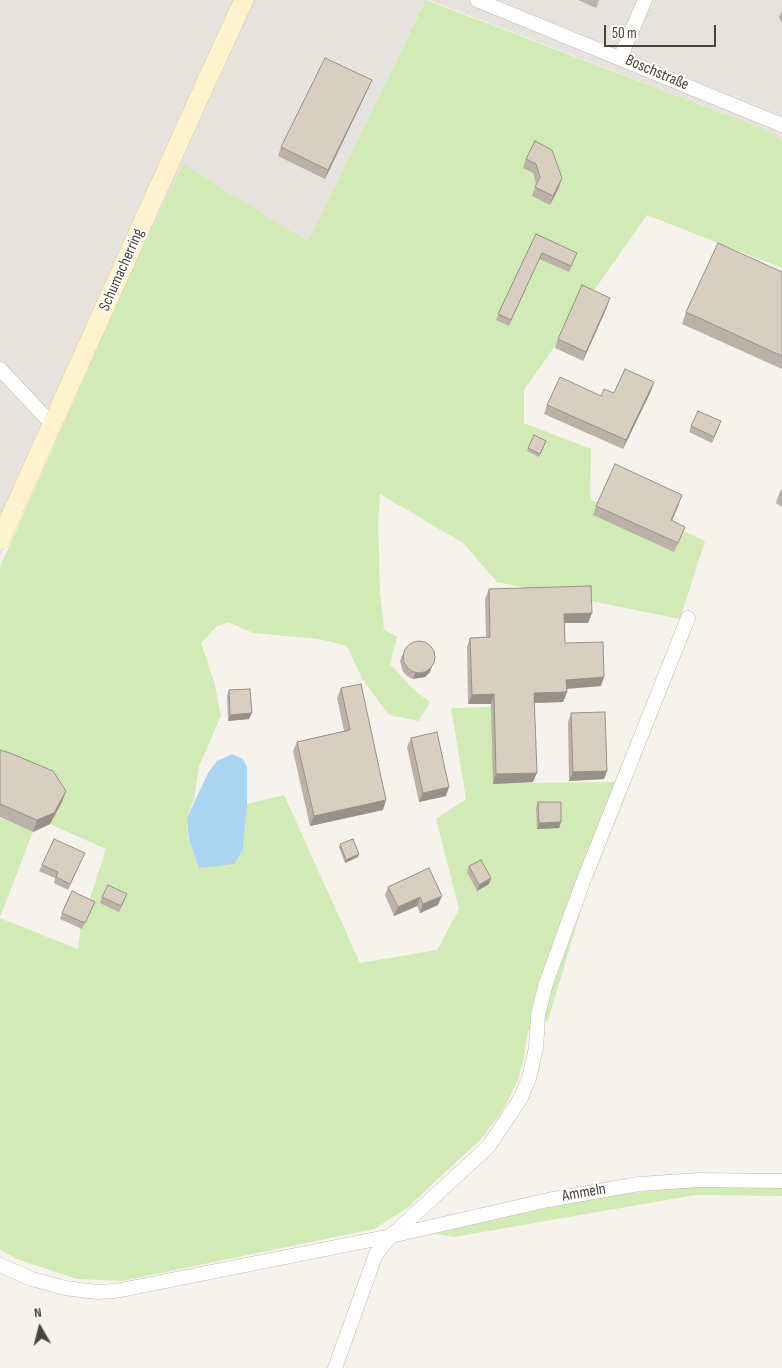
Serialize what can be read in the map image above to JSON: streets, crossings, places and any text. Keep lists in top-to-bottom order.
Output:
{
  "streets": {
    "main road": ["Schumacherring"],
    "street": ["Boschstraße", "Ammeln"]
  },
  "scale_bar": "50 m",
  "north": "top"
}
